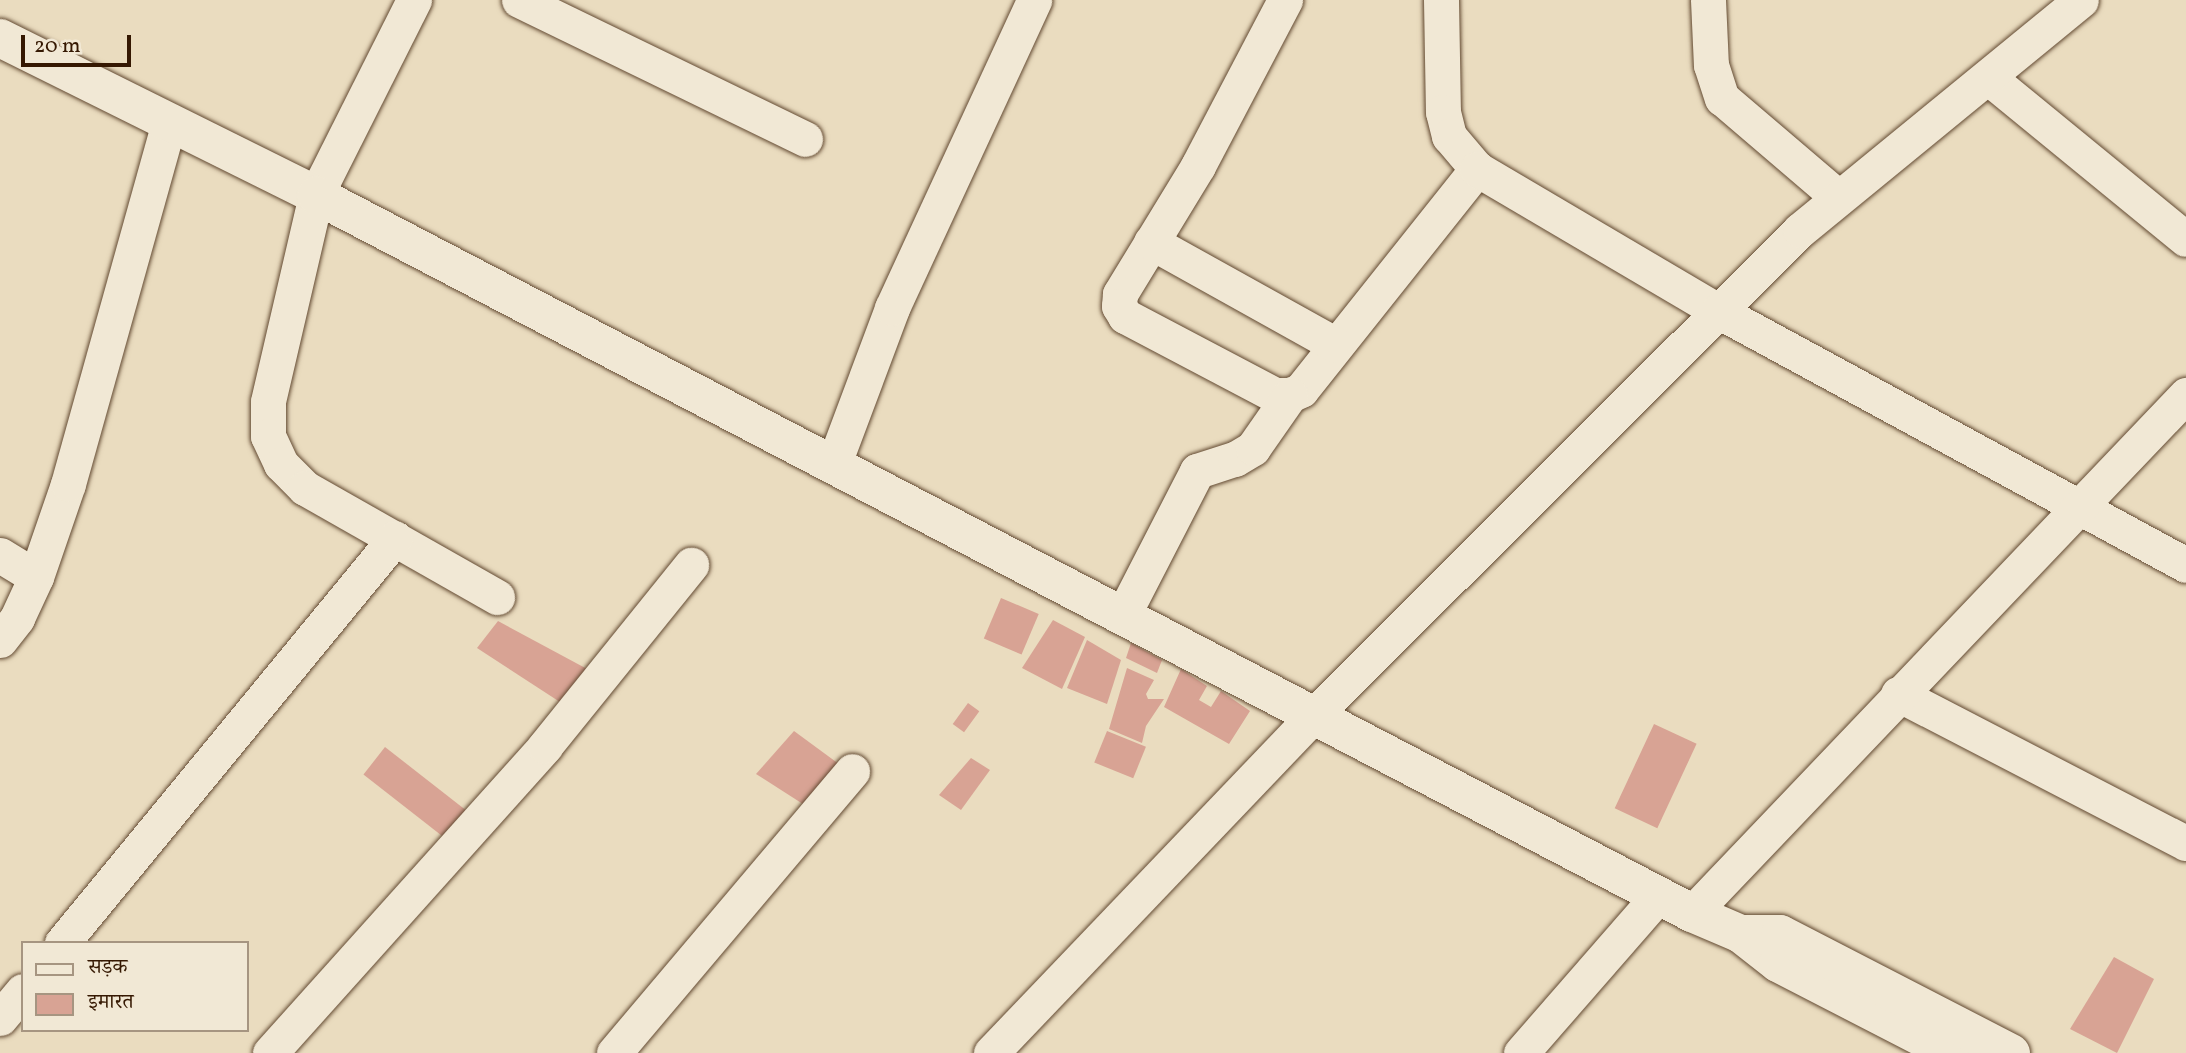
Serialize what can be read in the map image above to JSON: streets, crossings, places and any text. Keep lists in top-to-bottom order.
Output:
{
  "legend": ["सड़क", "इमारत"],
  "scale_bar": "20 m"
}
